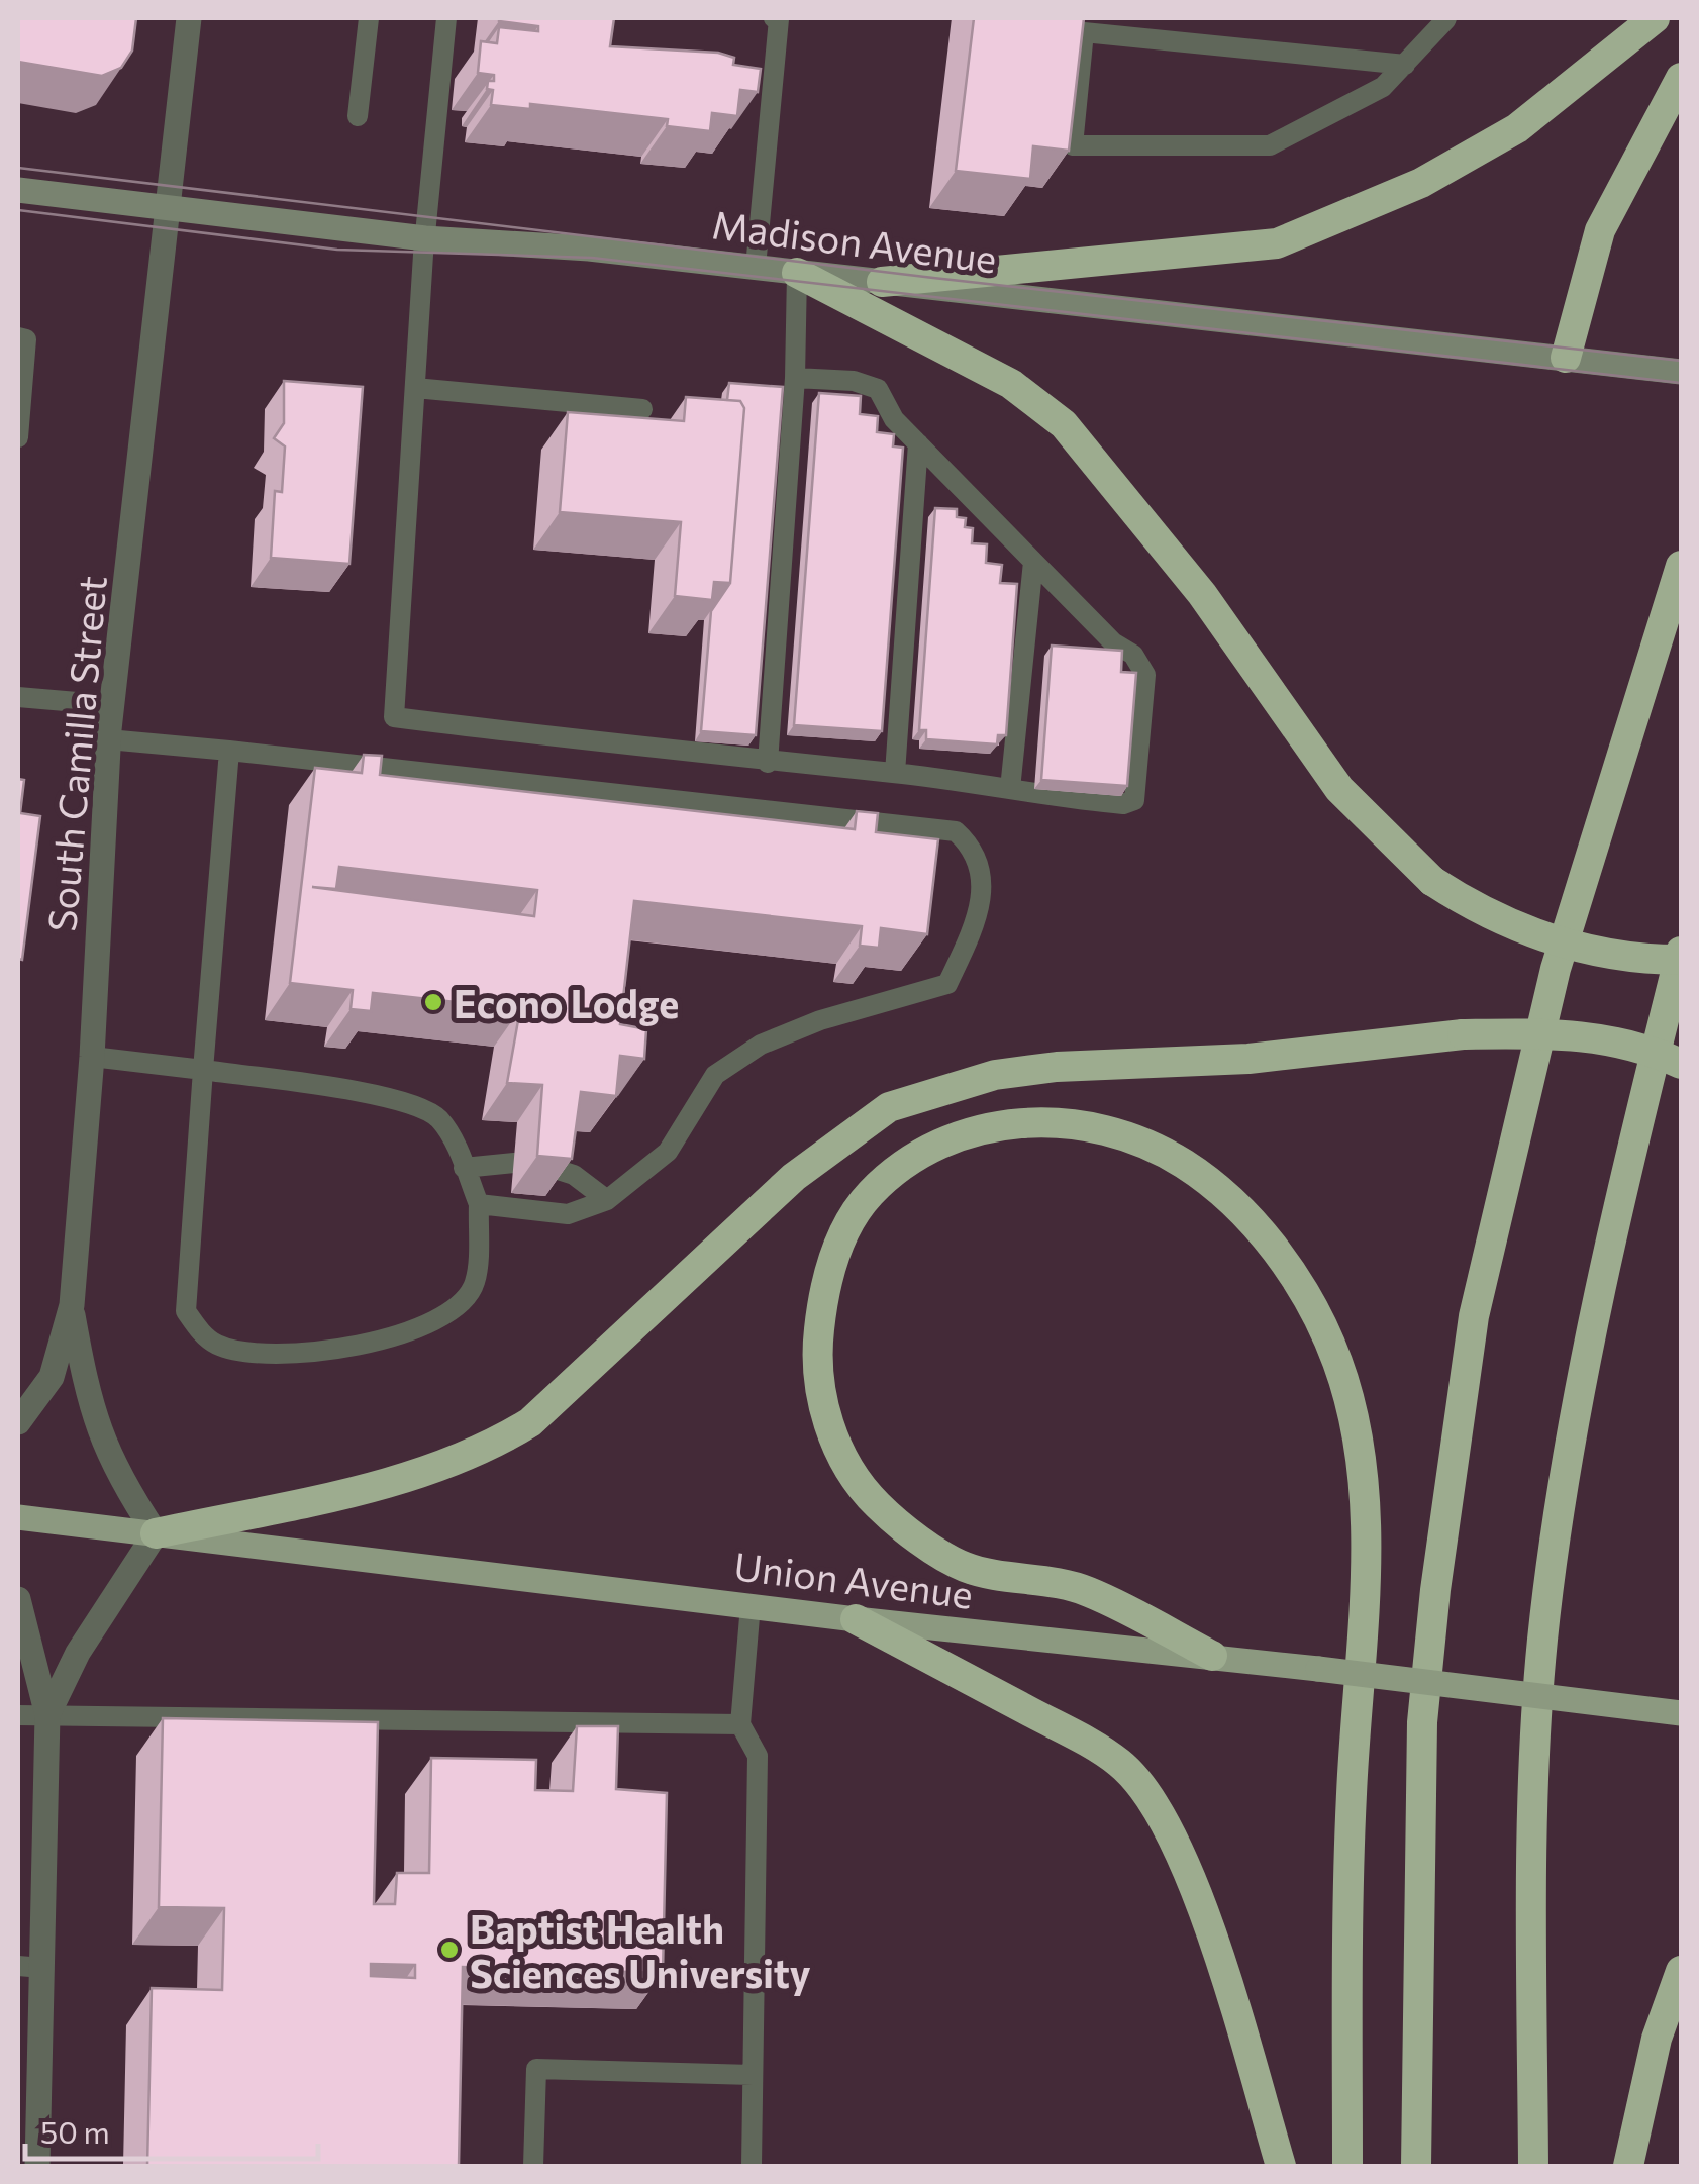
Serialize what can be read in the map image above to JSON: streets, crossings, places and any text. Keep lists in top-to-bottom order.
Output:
{
  "streets": {
    "main road": ["Union Avenue"],
    "street": ["Madison Avenue", "South Camilla Street"]
  },
  "crossings": [
    ["Madison Avenue", "South Camilla Street"],
    ["South Camilla Street", "Union Avenue"]
  ],
  "places": ["Econo Lodge", "Baptist Health Sciences University"],
  "scale_bar": "50 m"
}
